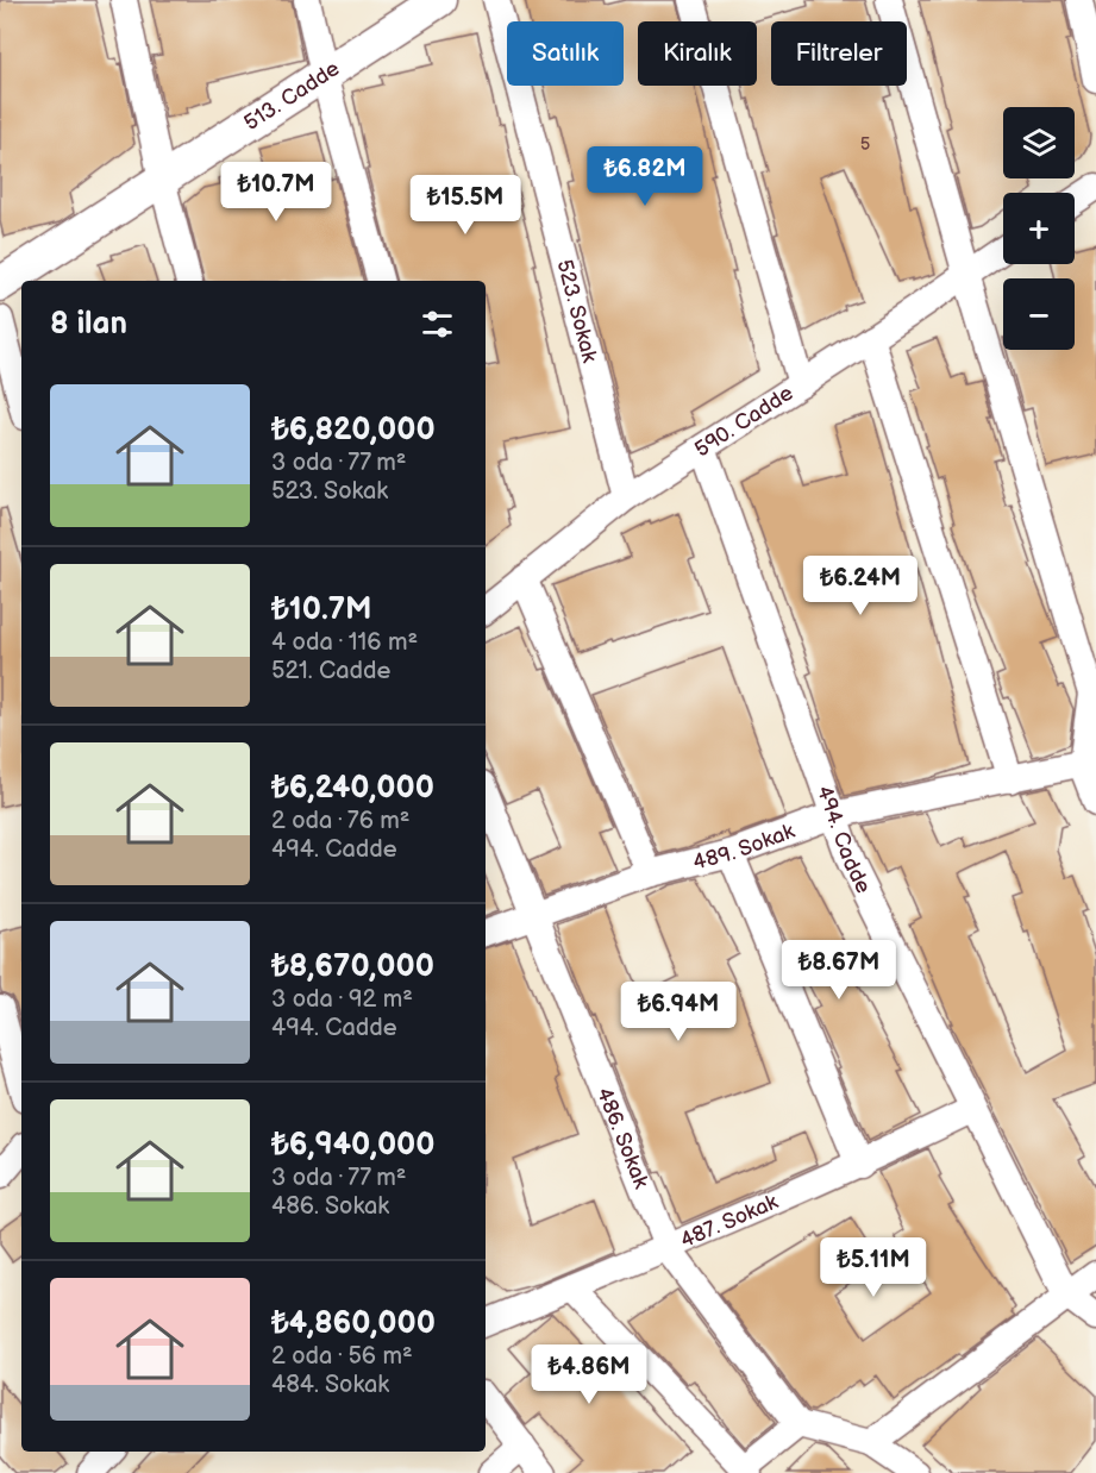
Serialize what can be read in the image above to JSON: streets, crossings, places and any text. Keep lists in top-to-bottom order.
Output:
{
  "streets": {
    "street": [
      "513. Cadde",
      "523. Sokak",
      "590. Cadde",
      "494. Cadde",
      "489. Sokak",
      "486. Sokak",
      "487. Sokak"
    ]
  },
  "crossings": [
    ["523. Sokak", "590. Cadde"],
    ["590. Cadde", "494. Cadde"],
    ["494. Cadde", "489. Sokak"],
    ["494. Cadde", "487. Sokak"],
    ["489. Sokak", "486. Sokak"],
    ["486. Sokak", "487. Sokak"]
  ],
  "house_numbers": ["5"],
  "page": {
    "chip": ["Satılık", "Kiralık", "Filtreler"],
    "map_buttons": ["+", "−"],
    "price": [
      "₺6.82M",
      "₺10.7M",
      "₺15.5M",
      "₺6.24M",
      "₺8.67M",
      "₺6.94M",
      "₺5.11M",
      "₺4.86M"
    ],
    "heading": "8 ilan",
    "list": [
      {
        "name": "₺6,820,000",
        "note": "3 oda · 77 m² · 523. Sokak"
      },
      {
        "name": "₺10.7M",
        "note": "4 oda · 116 m² · 521. Cadde"
      },
      {
        "name": "₺6,240,000",
        "note": "2 oda · 76 m² · 494. Cadde"
      },
      {
        "name": "₺8,670,000",
        "note": "3 oda · 92 m² · 494. Cadde"
      },
      {
        "name": "₺6,940,000",
        "note": "3 oda · 77 m² · 486. Sokak"
      },
      {
        "name": "₺4,860,000",
        "note": "2 oda · 56 m² · 484. Sokak"
      }
    ]
  }
}
